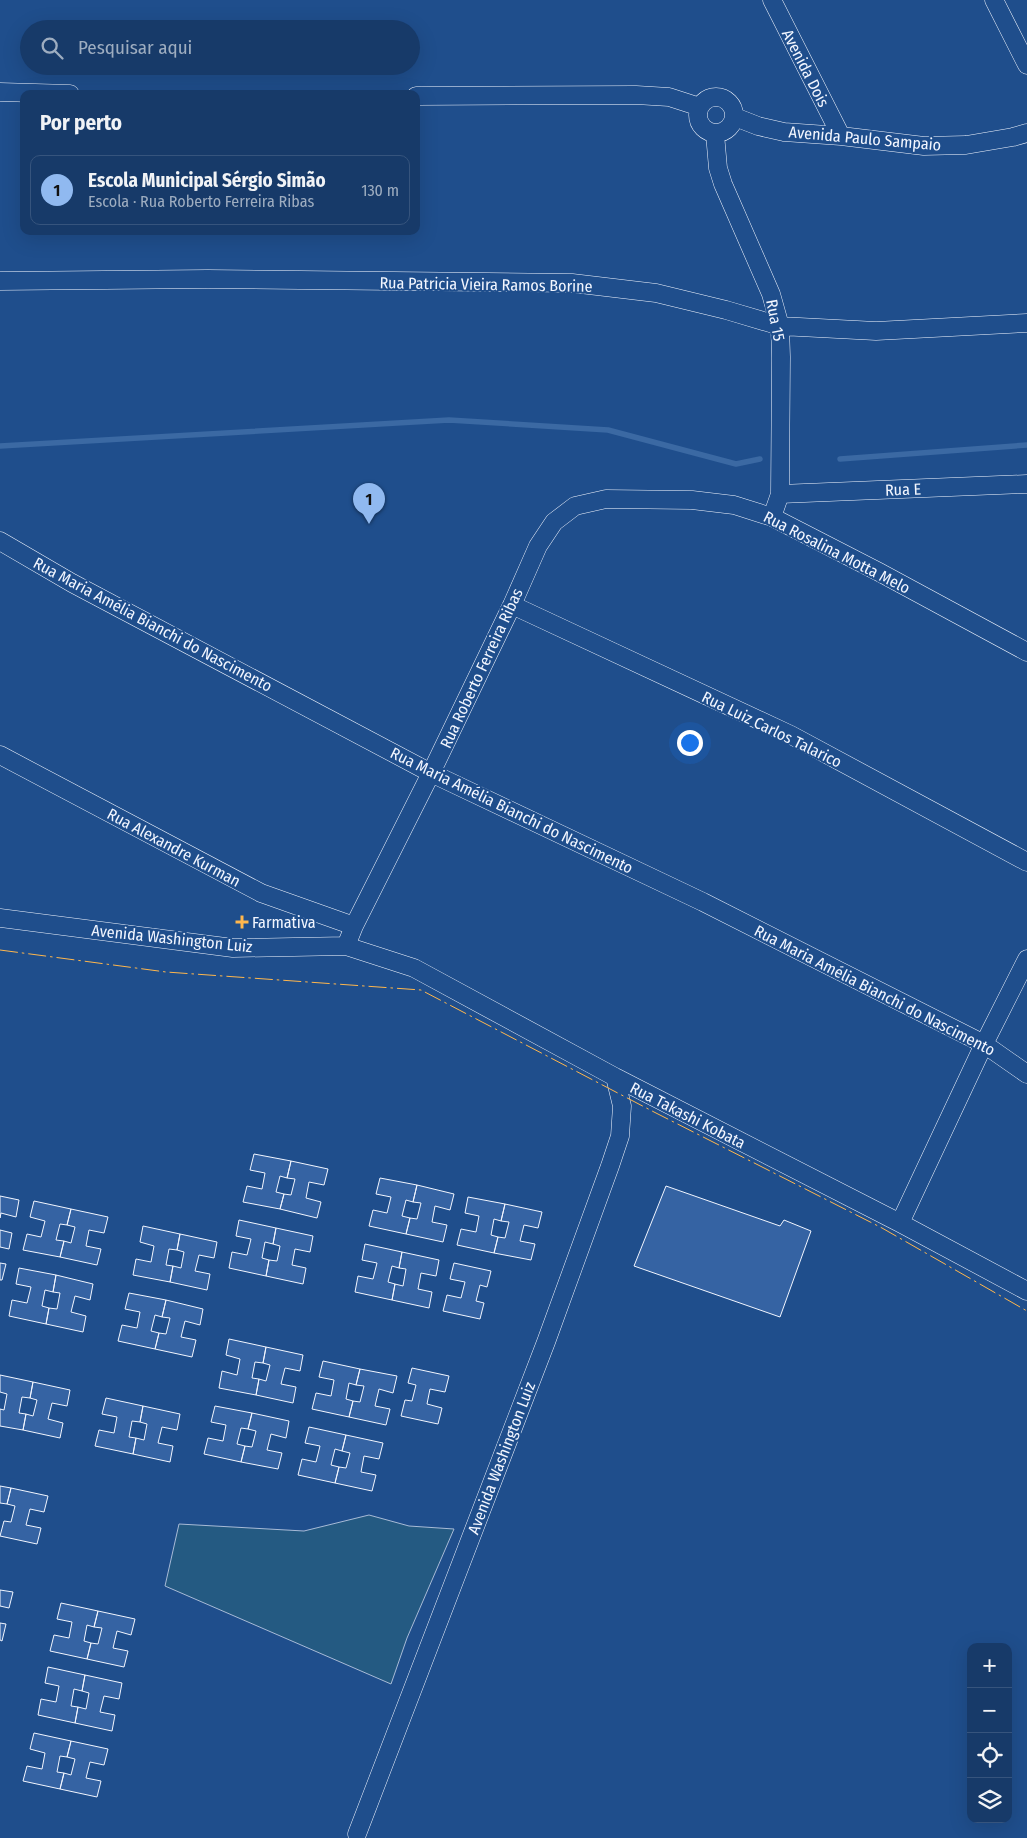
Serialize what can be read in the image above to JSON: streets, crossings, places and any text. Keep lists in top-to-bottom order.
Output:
{
  "streets": {
    "street": [
      "Avenida Dois",
      "Avenida Paulo Sampaio",
      "Rua Patricia Vieira Ramos Borine",
      "Rua 15",
      "Rua E",
      "Rua Rosalina Motta Melo",
      "Rua Maria Amélia Bianchi do Nascimento",
      "Rua Roberto Ferreira Ribas",
      "Rua Luiz Carlos Talarico",
      "Rua Alexandre Kurman",
      "Avenida Washington Luiz",
      "Rua Takashi Kobata"
    ]
  },
  "crossings": [
    ["Avenida Dois", "Avenida Paulo Sampaio"],
    ["Avenida Paulo Sampaio", "Rua 15"],
    ["Rua Patricia Vieira Ramos Borine", "Rua 15"],
    ["Rua 15", "Rua E"],
    ["Rua 15", "Rua Rosalina Motta Melo"],
    ["Rua Rosalina Motta Melo", "Rua Roberto Ferreira Ribas"],
    ["Rua Maria Amélia Bianchi do Nascimento", "Rua Roberto Ferreira Ribas"],
    ["Rua Roberto Ferreira Ribas", "Rua Luiz Carlos Talarico"],
    ["Rua Roberto Ferreira Ribas", "Rua Alexandre Kurman"],
    ["Rua Roberto Ferreira Ribas", "Avenida Washington Luiz"],
    ["Rua Roberto Ferreira Ribas", "Rua Takashi Kobata"],
    ["Avenida Washington Luiz", "Rua Takashi Kobata"]
  ],
  "places": {
    "health": ["Farmativa"]
  },
  "page": {
    "search": "Pesquisar aqui",
    "heading": "Por perto",
    "list": [
      {
        "mark": "1",
        "name": "Escola Municipal Sérgio Simão",
        "note": "Escola · Rua Roberto Ferreira Ribas",
        "value": "130 m"
      }
    ],
    "pins": "1",
    "map_buttons": ["+", "−"]
  }
}
